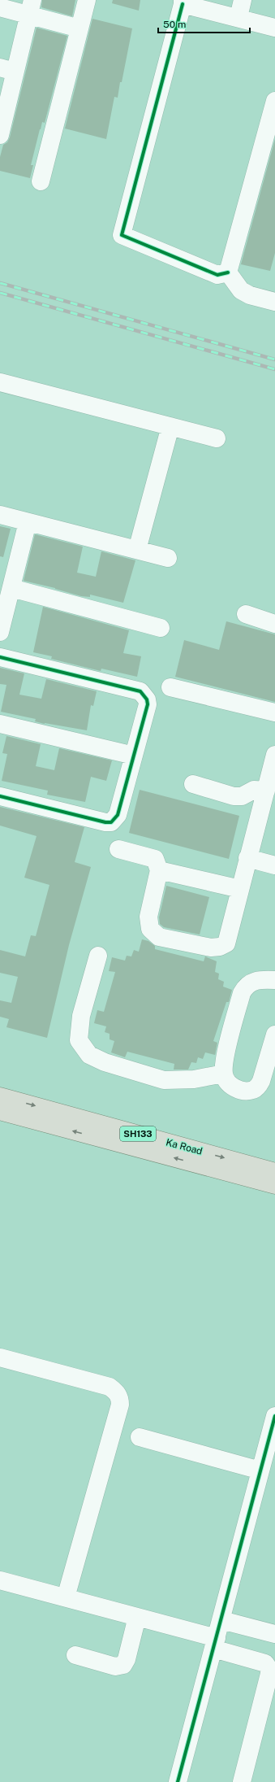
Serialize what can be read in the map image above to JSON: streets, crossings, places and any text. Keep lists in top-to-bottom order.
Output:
{
  "streets": {
    "main road": ["SH133", "Ka Road"]
  },
  "scale_bar": "50 m"
}
